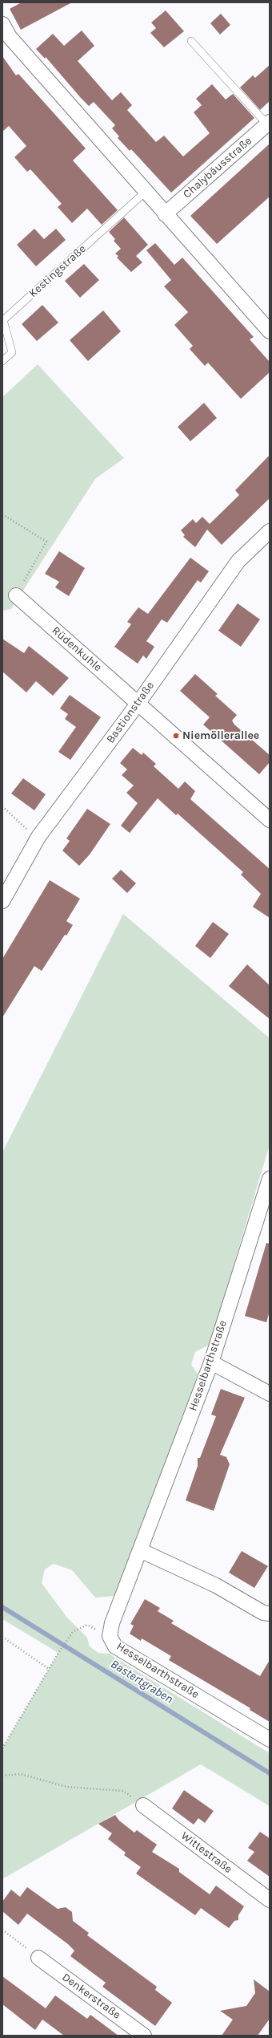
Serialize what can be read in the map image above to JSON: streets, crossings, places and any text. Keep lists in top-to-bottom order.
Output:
{
  "streets": {
    "street": [
      "Chalybäusstraße",
      "Rüdenkuhle",
      "Bastionstraße",
      "Hesselbarthstraße",
      "Wittestraße",
      "Denkerstraße"
    ],
    "lane": ["Kestingstraße"]
  },
  "crossings": [
    ["Rüdenkuhle", "Bastionstraße"]
  ],
  "water": ["Bastertgraben"],
  "places": ["Niemöllerallee"]
}
